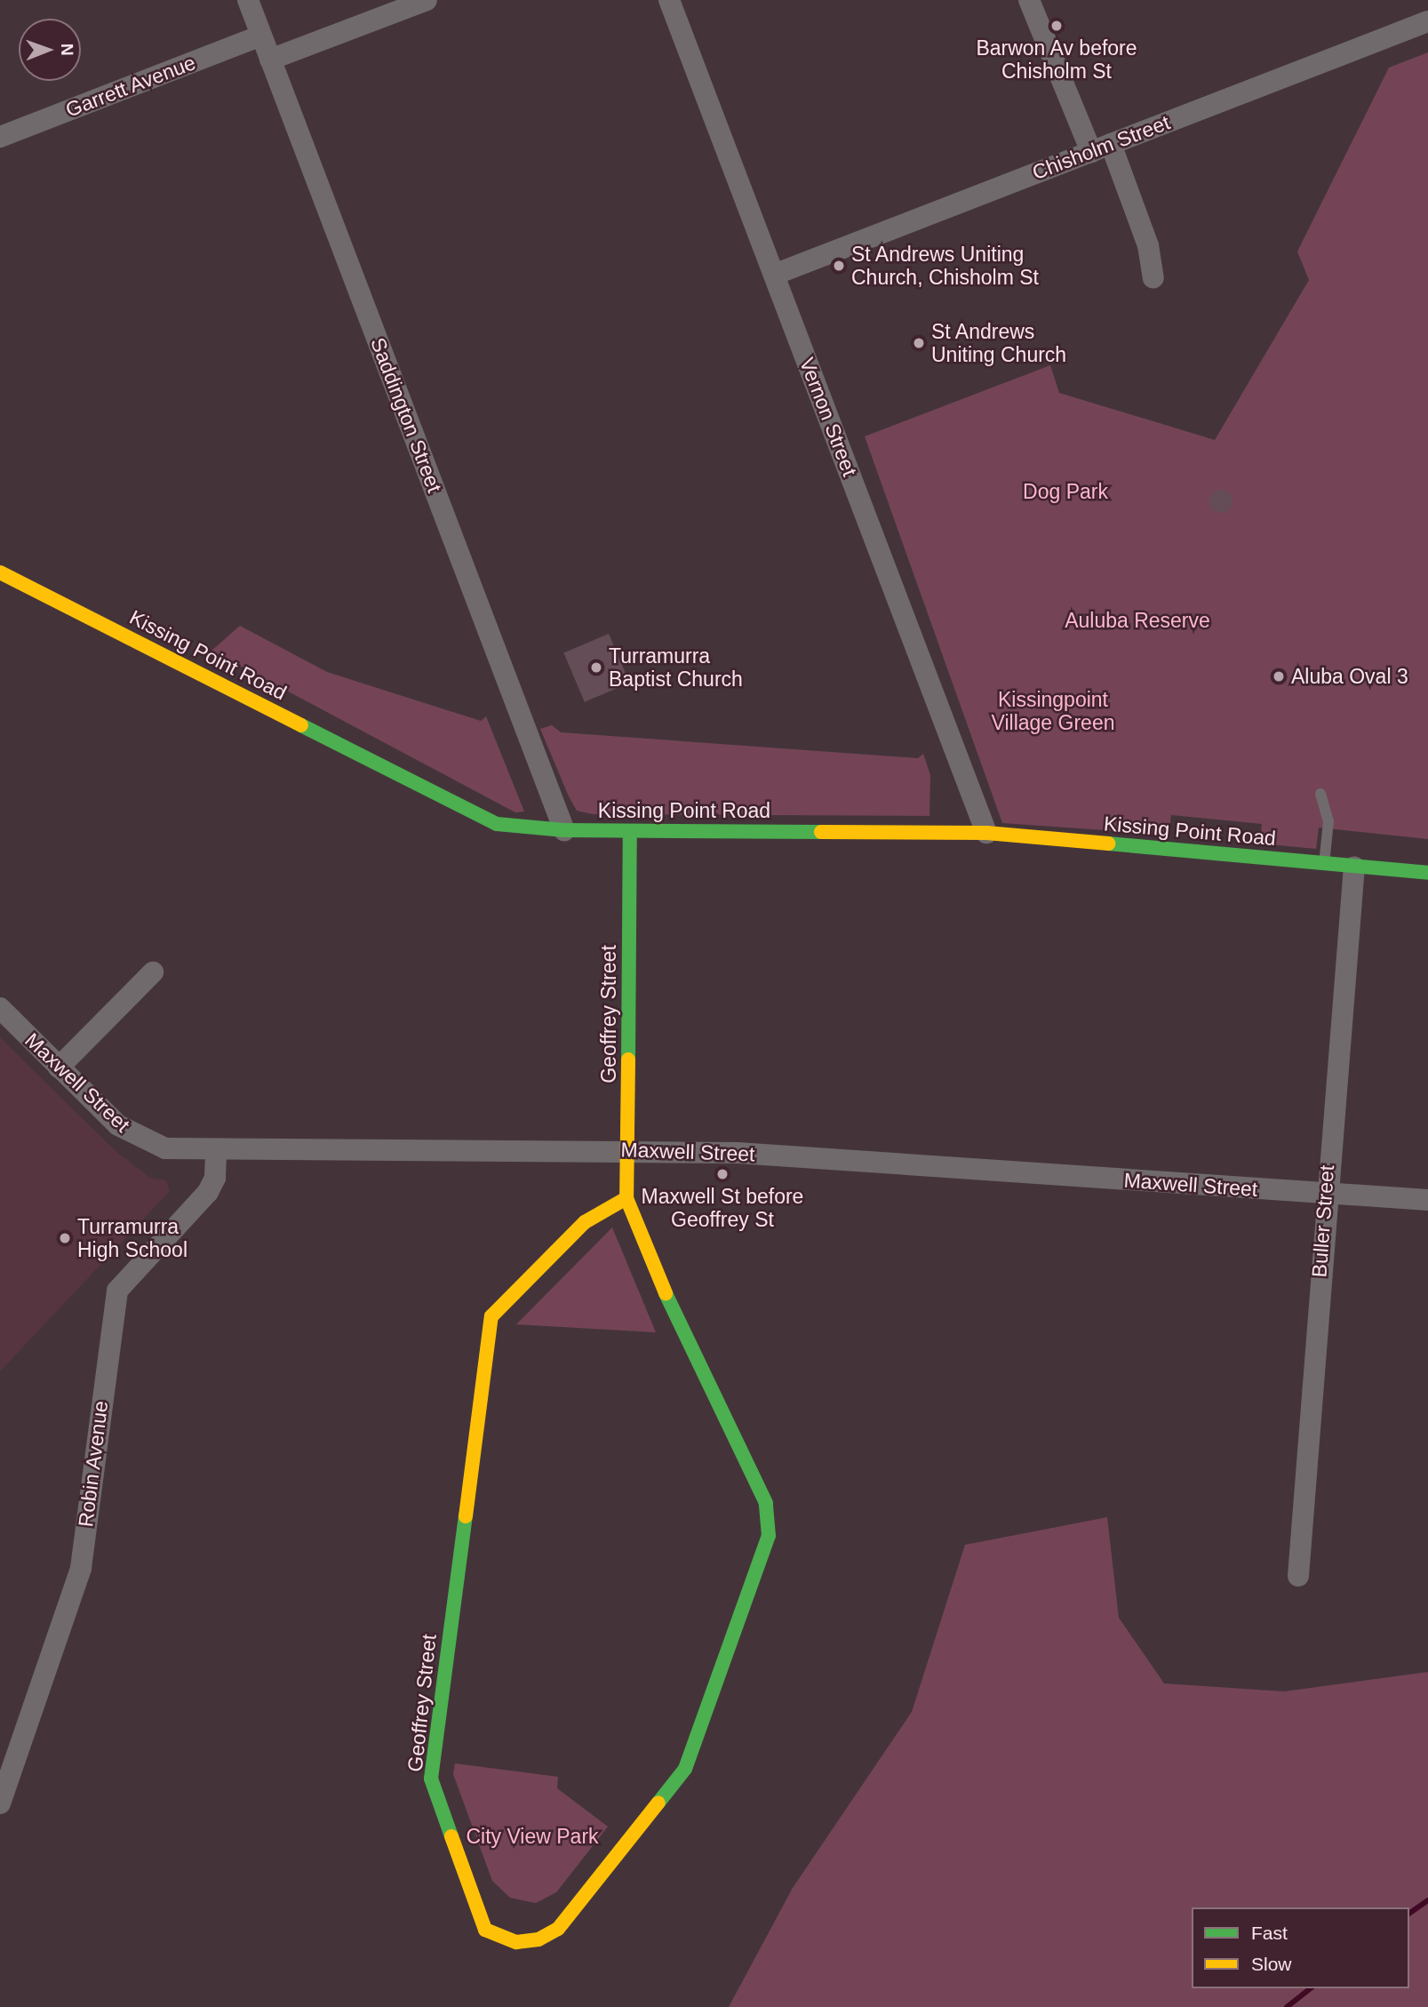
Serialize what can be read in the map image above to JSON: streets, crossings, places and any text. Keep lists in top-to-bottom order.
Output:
{
  "streets": {
    "street": [
      "Garrett Avenue",
      "Chisholm Street",
      "Saddington Street",
      "Vernon Street",
      "Kissing Point Road",
      "Geoffrey Street",
      "Maxwell Street",
      "Buller Street",
      "Robin Avenue"
    ]
  },
  "crossings": [
    ["Garrett Avenue", "Saddington Street"],
    ["Chisholm Street", "Vernon Street"],
    ["Saddington Street", "Kissing Point Road"],
    ["Vernon Street", "Kissing Point Road"],
    ["Kissing Point Road", "Geoffrey Street"],
    ["Kissing Point Road", "Buller Street"],
    ["Geoffrey Street", "Maxwell Street"],
    ["Maxwell Street", "Buller Street"],
    ["Maxwell Street", "Robin Avenue"]
  ],
  "parks": [
    "Dog Park",
    "Auluba Reserve",
    "Kissingpoint Village Green",
    "City View Park"
  ],
  "places": [
    "Barwon Av before Chisholm St",
    "St Andrews Uniting Church, Chisholm St",
    "St Andrews Uniting Church",
    "Turramurra Baptist Church",
    "Aluba Oval 3",
    "Maxwell St before Geoffrey St",
    "Turramurra High School"
  ],
  "legend": ["Fast", "Slow"],
  "north": "right"
}
